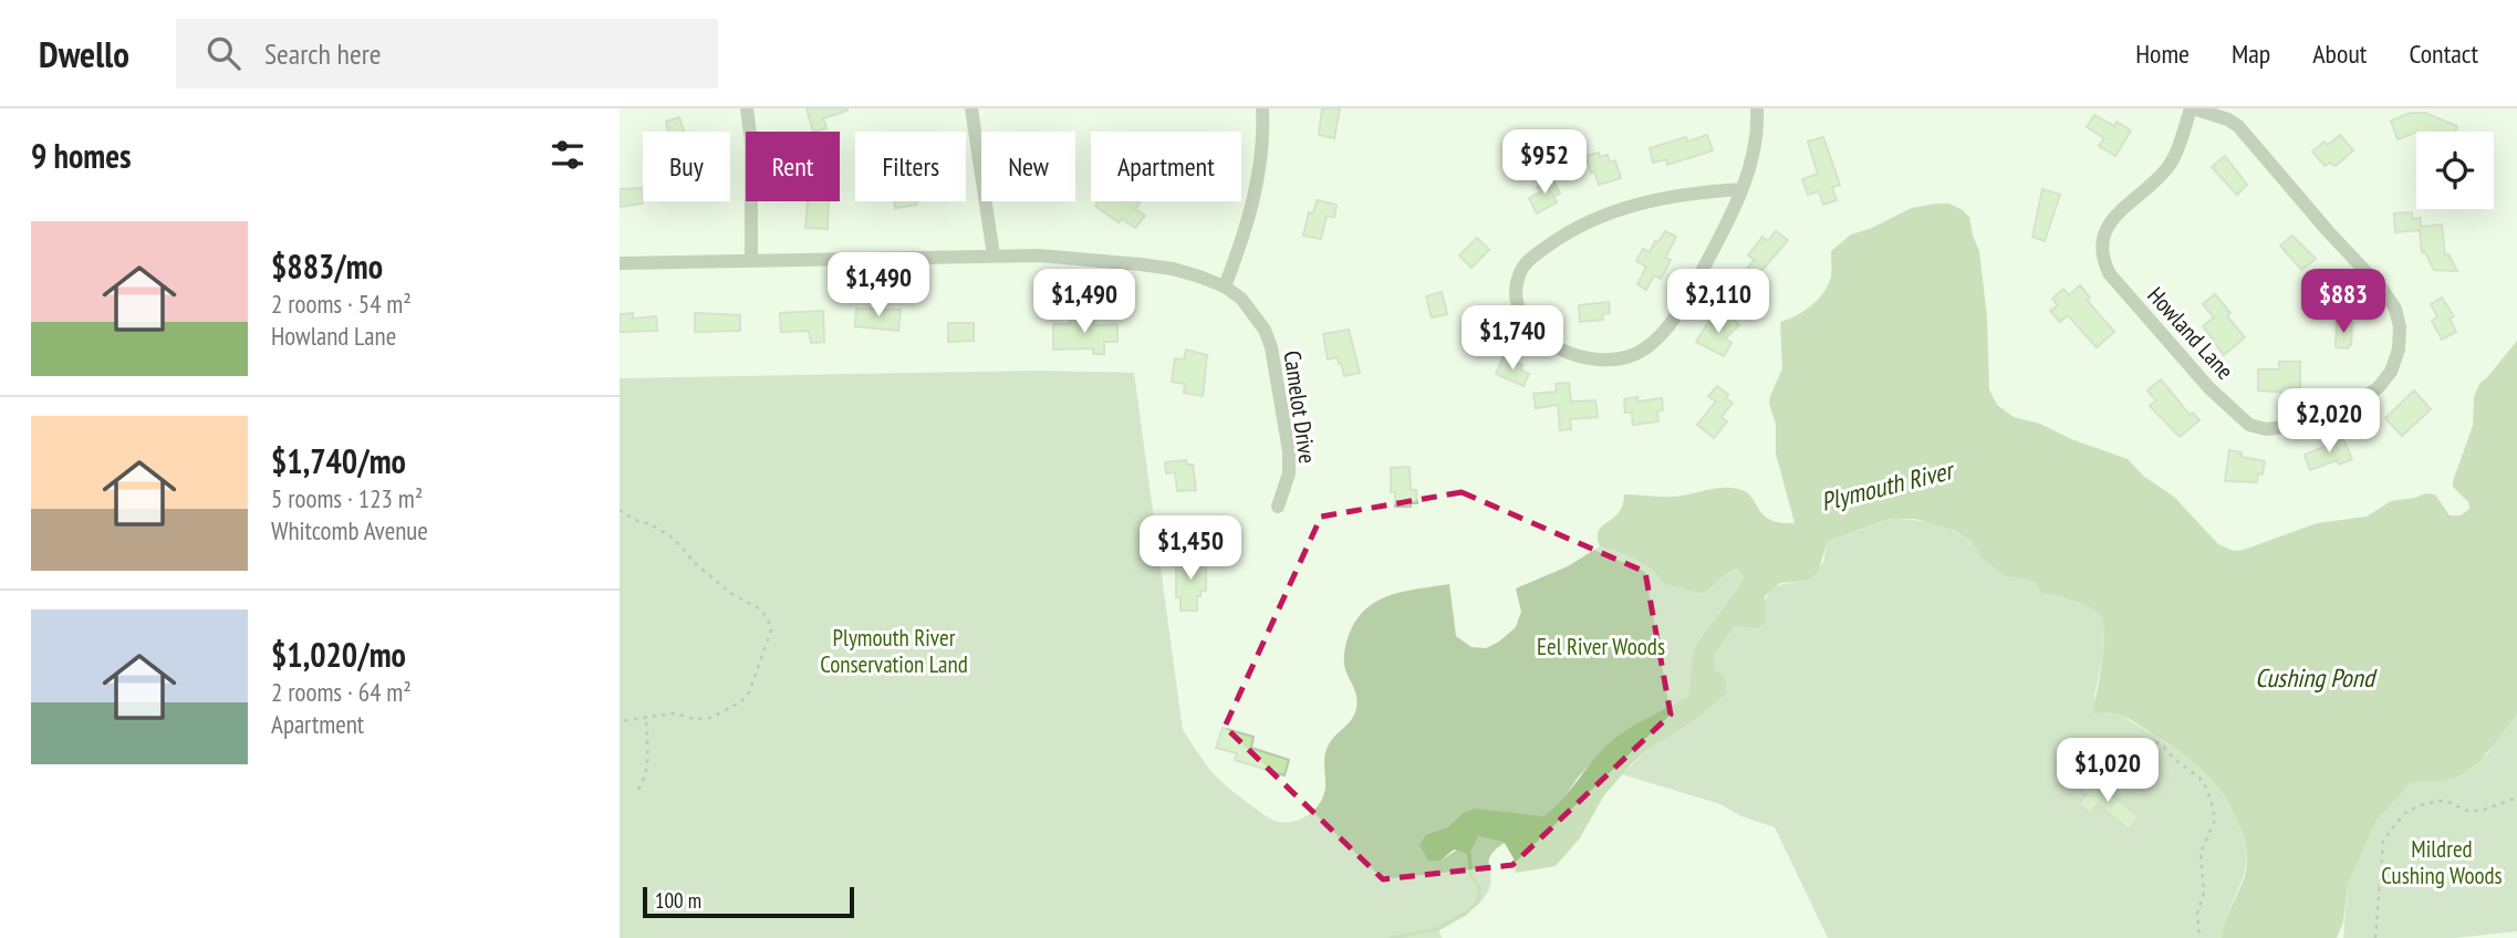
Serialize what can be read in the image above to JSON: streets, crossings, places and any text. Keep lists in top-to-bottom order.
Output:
{
  "streets": {
    "street": ["Howland Lane", "Camelot Drive"]
  },
  "water": ["Plymouth River", "Cushing Pond"],
  "parks": ["Plymouth River Conservation Land", "Eel River Woods", "Mildred Cushing Woods"],
  "scale_bar": "100 m",
  "page": {
    "header": "Dwello",
    "search": "Search here",
    "nav": [
      "Home",
      "Map",
      "About",
      "Contact"
    ],
    "heading": "9 homes",
    "price": [
      "$952",
      "$1,490",
      "$1,490",
      "$2,110",
      "$883",
      "$1,740",
      "$2,020",
      "$1,450",
      "$1,020"
    ],
    "chip": [
      "Buy",
      "Rent",
      "Filters",
      "New",
      "Apartment"
    ],
    "list": [
      {
        "name": "$883/mo",
        "note": "2 rooms · 54 m² · Howland Lane"
      },
      {
        "name": "$1,740/mo",
        "note": "5 rooms · 123 m² · Whitcomb Avenue"
      },
      {
        "name": "$1,020/mo",
        "note": "2 rooms · 64 m² · Apartment"
      }
    ],
    "scale": "100 m"
  }
}
